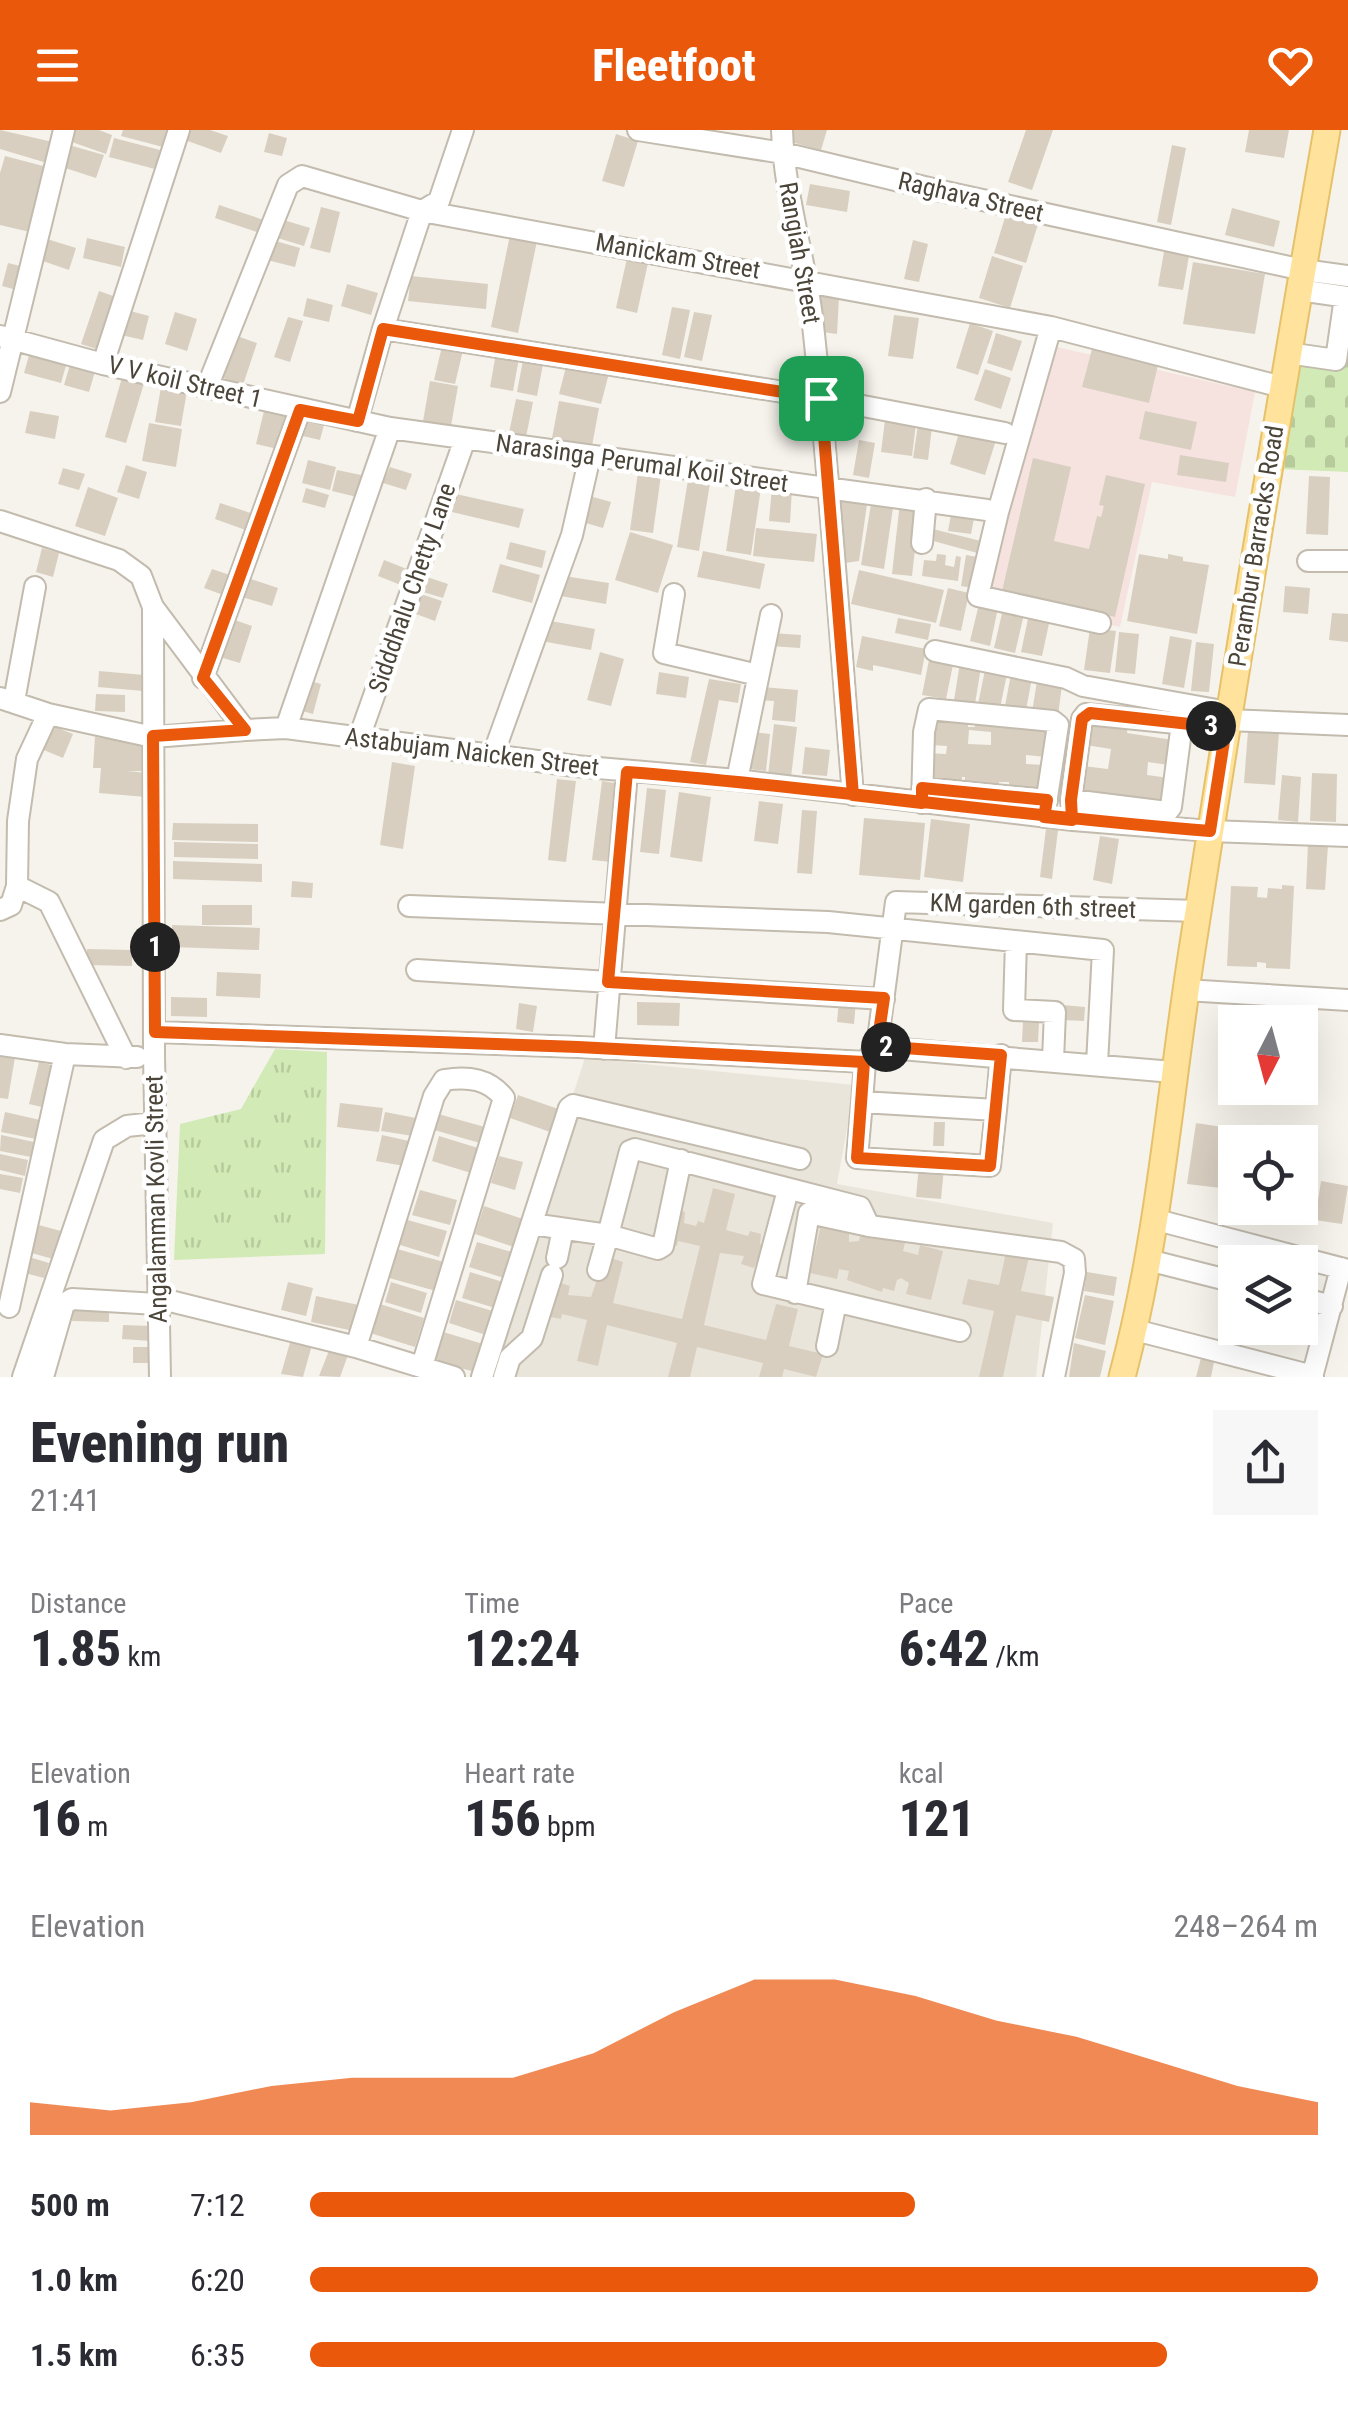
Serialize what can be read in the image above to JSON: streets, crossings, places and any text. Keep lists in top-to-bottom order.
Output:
{
  "streets": {
    "main road": ["Perambur Barracks Road"],
    "street": [
      "Raghava Street",
      "Rangiah Street",
      "Manickam Street",
      "V V koil Street 1",
      "Narasinga Perumal Koil Street",
      "Sidddhalu Chetty Lane",
      "Astabujam Naicken Street",
      "KM garden 6th street",
      "Angalamman Kovli Street"
    ]
  },
  "crossings": [
    ["Raghava Street", "Rangiah Street"],
    ["Raghava Street", "Perambur Barracks Road"],
    ["Rangiah Street", "Manickam Street"],
    ["Rangiah Street", "Narasinga Perumal Koil Street"],
    ["Rangiah Street", "Astabujam Naicken Street"],
    ["Manickam Street", "V V koil Street 1"],
    ["Manickam Street", "Perambur Barracks Road"],
    ["V V koil Street 1", "Narasinga Perumal Koil Street"],
    ["Narasinga Perumal Koil Street", "Sidddhalu Chetty Lane"],
    ["Perambur Barracks Road", "Astabujam Naicken Street"],
    ["Perambur Barracks Road", "KM garden 6th street"],
    ["Sidddhalu Chetty Lane", "Astabujam Naicken Street"],
    ["Astabujam Naicken Street", "Angalamman Kovli Street"]
  ],
  "north": "bottom",
  "page": {
    "header": "Fleetfoot",
    "pins": ["3", "1", "2"],
    "heading": ["Evening run", "21:41"],
    "stats": [
      ["Distance", "1.85 km"],
      ["Time", "12:24"],
      ["Pace", "6:42 /km"],
      ["Elevation", "16 m"],
      ["Heart rate", "156 bpm"],
      ["kcal", "121"]
    ],
    "chart": ["Elevation", "248–264 m"],
    "list": [
      {
        "name": "500 m",
        "note": "7:12"
      },
      {
        "name": "1.0 km",
        "note": "6:20"
      },
      {
        "name": "1.5 km",
        "note": "6:35"
      }
    ]
  }
}
